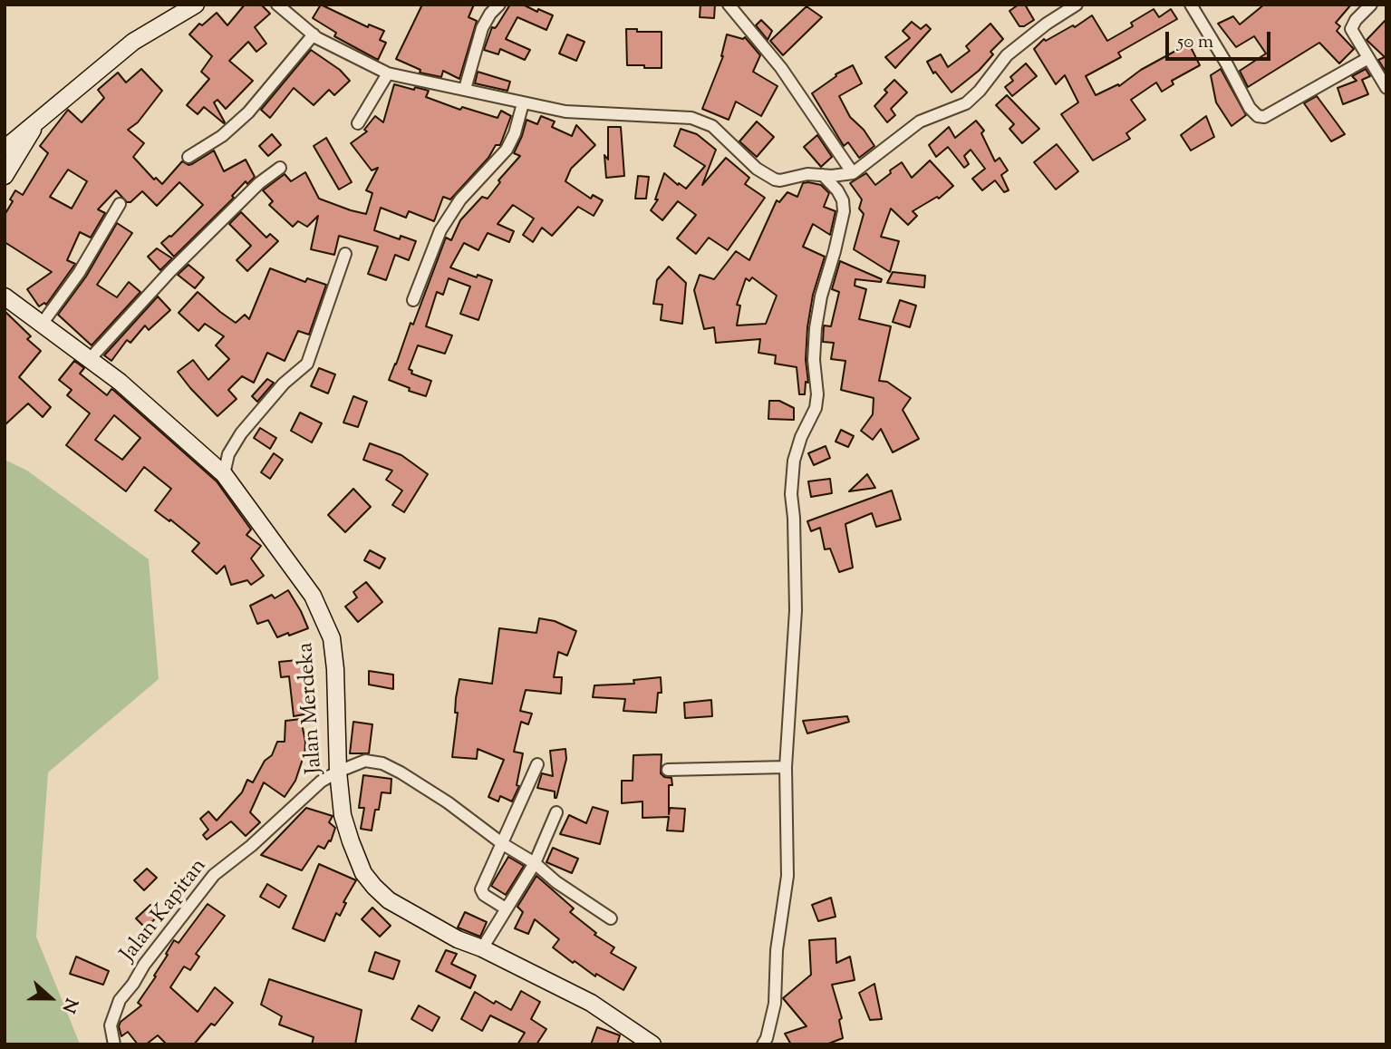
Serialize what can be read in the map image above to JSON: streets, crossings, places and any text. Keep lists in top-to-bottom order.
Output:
{
  "streets": {
    "street": ["Jalan Merdeka", "Jalan Kapitan"]
  },
  "crossings": [
    ["Jalan Merdeka", "Jalan Kapitan"]
  ],
  "scale_bar": "50 m",
  "north": "right"
}
